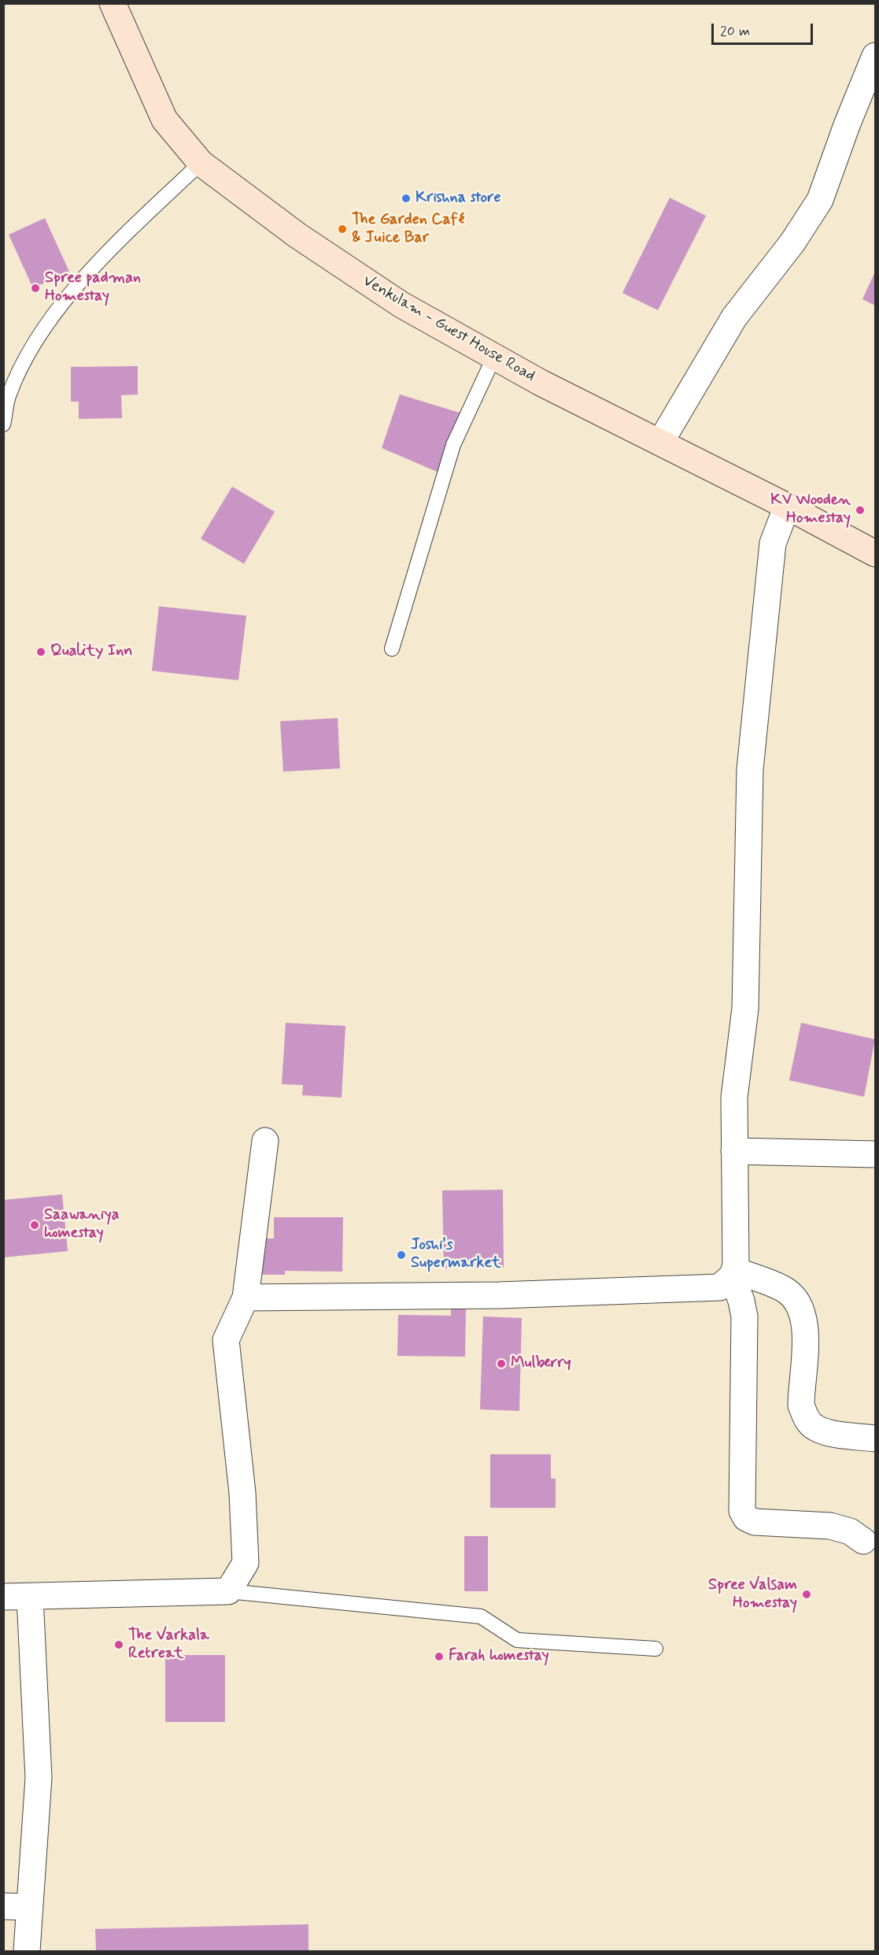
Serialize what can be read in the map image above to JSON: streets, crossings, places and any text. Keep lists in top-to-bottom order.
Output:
{
  "streets": {
    "main road": ["Venkulam - Guest House Road"]
  },
  "places": [
    "Krishna store",
    "The Garden Café & Juice Bar",
    "Spree padman Homestay",
    "KV Wooden Homestay",
    "Quality Inn",
    "Saawaniya homestay",
    "Joshi's Supermarket",
    "Mulberry",
    "Spree Valsam Homestay",
    "The Varkala Retreat",
    "Farah homestay"
  ],
  "scale_bar": "20 m"
}
